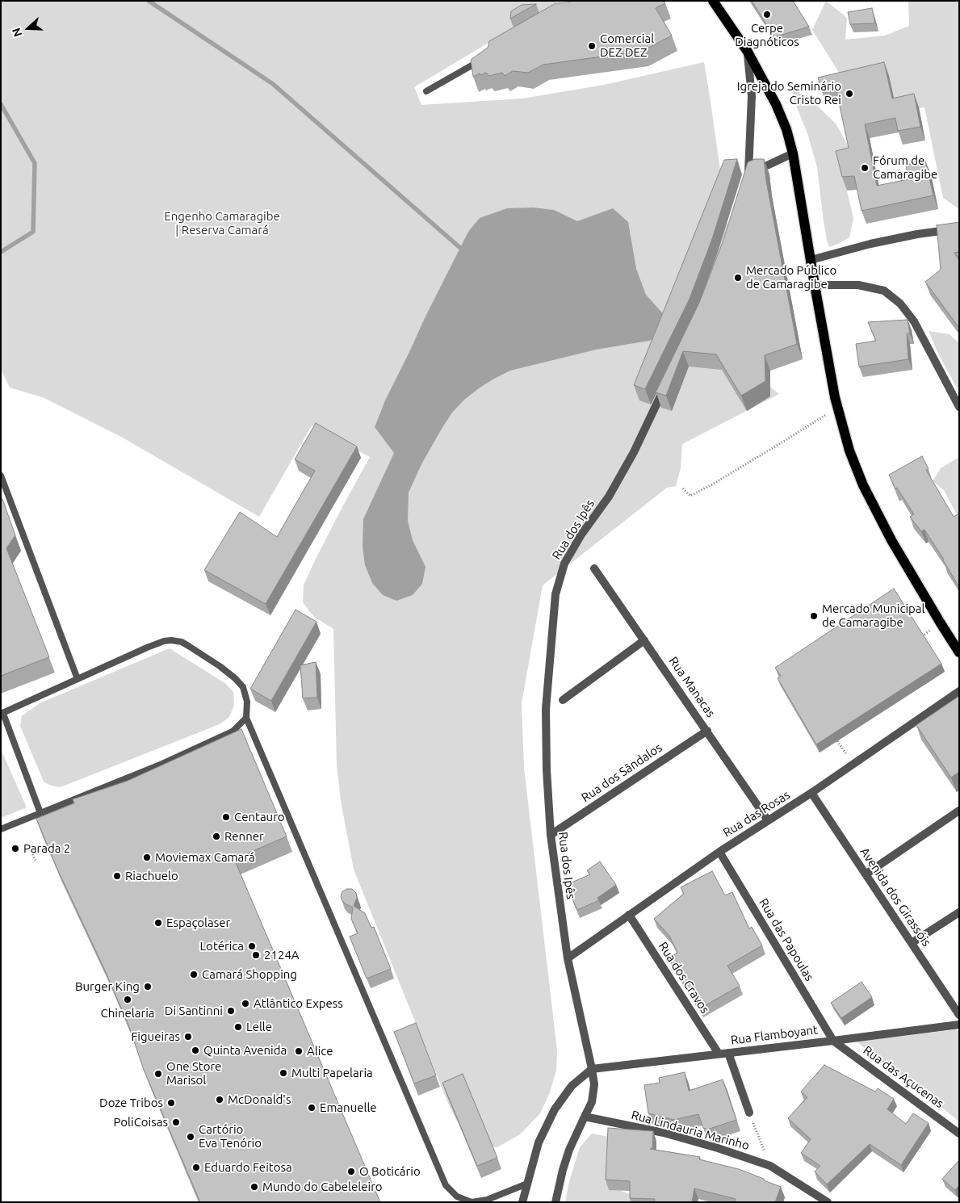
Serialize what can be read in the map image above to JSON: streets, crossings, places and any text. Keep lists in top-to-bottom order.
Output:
{
  "streets": {
    "street": [
      "Rua dos Ipês",
      "Rua Manacas",
      "Rua dos Sândalos",
      "Rua das Rosas",
      "Avenida dos Girassóis",
      "Rua das Papoulas",
      "Rua dos Cravos",
      "Rua Flamboyant",
      "Rua das Açucenas",
      "Rua Lindauria Marinho"
    ]
  },
  "crossings": [
    ["Rua dos Ipês", "Rua dos Sândalos"],
    ["Rua dos Ipês", "Rua das Rosas"],
    ["Rua dos Ipês", "Rua Flamboyant"],
    ["Rua dos Ipês", "Rua Lindauria Marinho"],
    ["Rua Manacas", "Rua dos Sândalos"],
    ["Rua Manacas", "Rua das Rosas"],
    ["Rua das Rosas", "Avenida dos Girassóis"],
    ["Rua das Rosas", "Rua das Papoulas"],
    ["Rua das Rosas", "Rua dos Cravos"],
    ["Rua das Papoulas", "Rua Flamboyant"],
    ["Rua das Papoulas", "Rua das Açucenas"],
    ["Rua dos Cravos", "Rua Flamboyant"],
    ["Rua Flamboyant", "Rua das Açucenas"]
  ],
  "parks": ["Engenho Camaragibe | Reserva Camará"],
  "places": [
    "Cerpe Diagnóticos",
    "Comercial DEZ DEZ",
    "Igreja do Seminário Cristo Rei",
    "Fórum de Camaragibe",
    "Mercado Público de Camaragibe",
    "Mercado Municipal de Camaragibe",
    "Centauro",
    "Renner",
    "Parada 2",
    "Moviemax Camará",
    "Riachuelo",
    "Espaçolaser",
    "Lotérica",
    "2124A",
    "Camará Shopping",
    "Burger King",
    "Chinelaria",
    "Atlântico Expess",
    "Di Santinni",
    "Lelle",
    "Figueiras",
    "Quinta Avenida",
    "Alice",
    "Multi Papelaria",
    "One Store Marisol",
    "McDonald's",
    "Doze Tribos",
    "Emanuelle",
    "PoliCoisas",
    "Cartório Eva Tenório",
    "Eduardo Feitosa",
    "O Boticário",
    "Mundo do Cabeleleiro"
  ],
  "north": "left"
}
